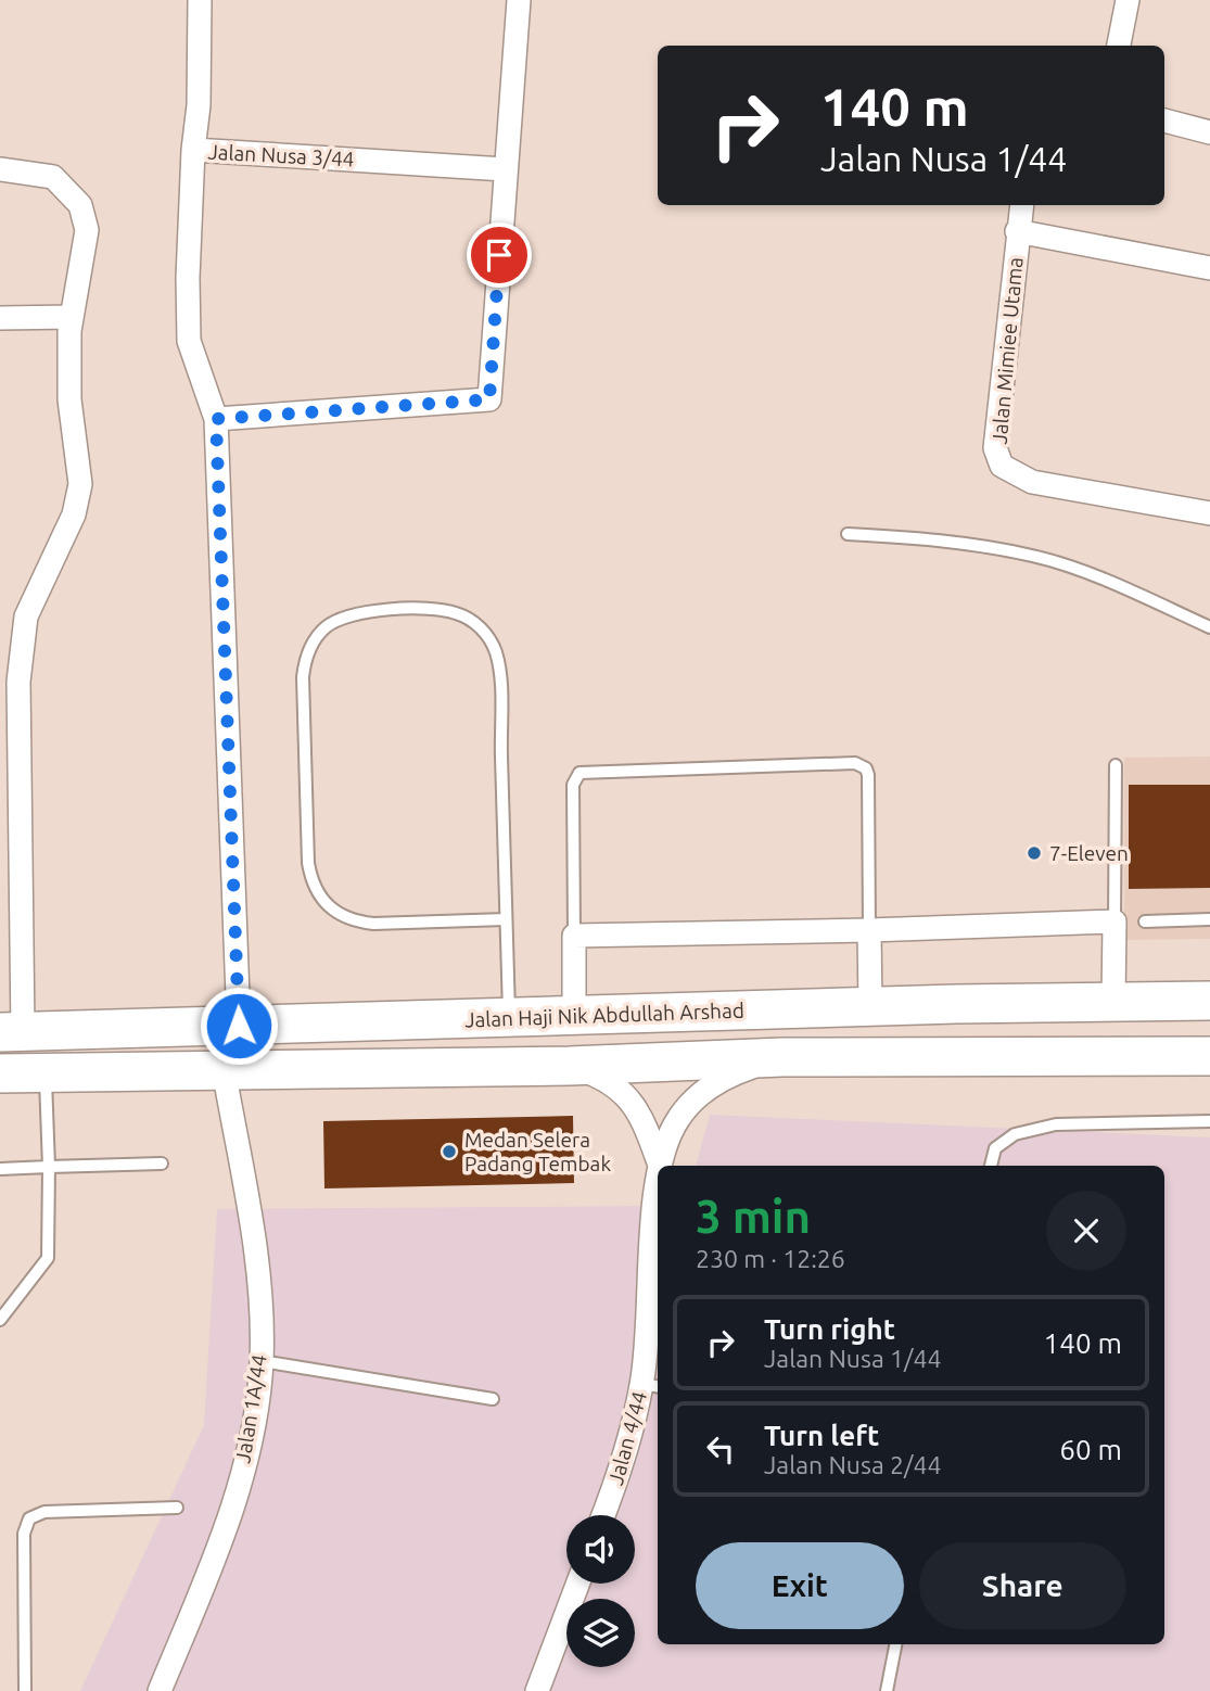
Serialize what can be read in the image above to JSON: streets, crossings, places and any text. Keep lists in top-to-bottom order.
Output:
{
  "streets": {
    "main road": ["Jalan Haji Nik Abdullah Arshad"],
    "street": [
      "Jalan Nusa 3/44",
      "Jalan Mimiee Utama",
      "Jalan 1A/44",
      "Jalan 4/44"
    ]
  },
  "crossings": [
    ["Jalan Nusa 3/44", "Jalan Haji Nik Abdullah Arshad"]
  ],
  "places": ["7-Eleven", "Medan Selera Padang Tembak"],
  "page": {
    "turn": ["140 m", "Jalan Nusa 1/44"],
    "heading": ["3 min", "230 m · 12:26"],
    "list": [
      {
        "name": "Turn right",
        "note": "Jalan Nusa 1/44",
        "value": "140 m"
      },
      {
        "name": "Turn left",
        "note": "Jalan Nusa 2/44",
        "value": "60 m"
      }
    ],
    "buttons": ["Exit", "Share"]
  }
}
